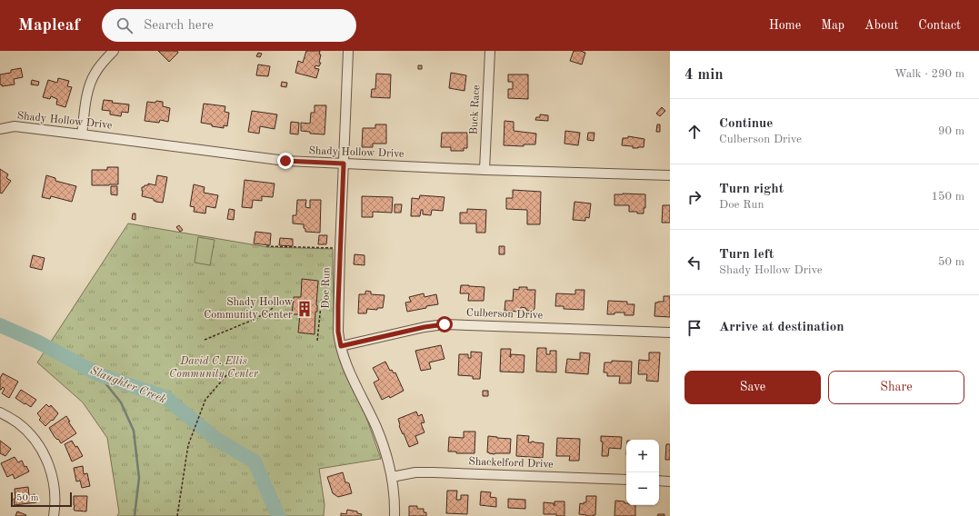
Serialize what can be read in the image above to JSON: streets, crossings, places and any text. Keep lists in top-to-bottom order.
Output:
{
  "streets": {
    "street": [
      "Buck Race",
      "Shady Hollow Drive",
      "Doe Run",
      "Culberson Drive",
      "Shackelford Drive"
    ]
  },
  "crossings": [
    ["Buck Race", "Shady Hollow Drive"],
    ["Shady Hollow Drive", "Doe Run"],
    ["Doe Run", "Culberson Drive"],
    ["Doe Run", "Shackelford Drive"]
  ],
  "water": ["Slaughter Creek"],
  "parks": ["David C. Ellis Community Center"],
  "places": {
    "building": ["Shady Hollow Community Center"]
  },
  "scale_bar": "50 m",
  "page": {
    "header": "Mapleaf",
    "search": "Search here",
    "nav": [
      "Home",
      "Map",
      "About",
      "Contact"
    ],
    "heading": ["4 min", "Walk · 290 m"],
    "list": [
      ["Continue", "Culberson Drive", "90 m"],
      ["Turn right", "Doe Run", "150 m"],
      ["Turn left", "Shady Hollow Drive", "50 m"],
      "Arrive at destination"
    ],
    "buttons": ["Save", "Share"],
    "map_buttons": ["+", "−"],
    "scale": "50 m"
  }
}
